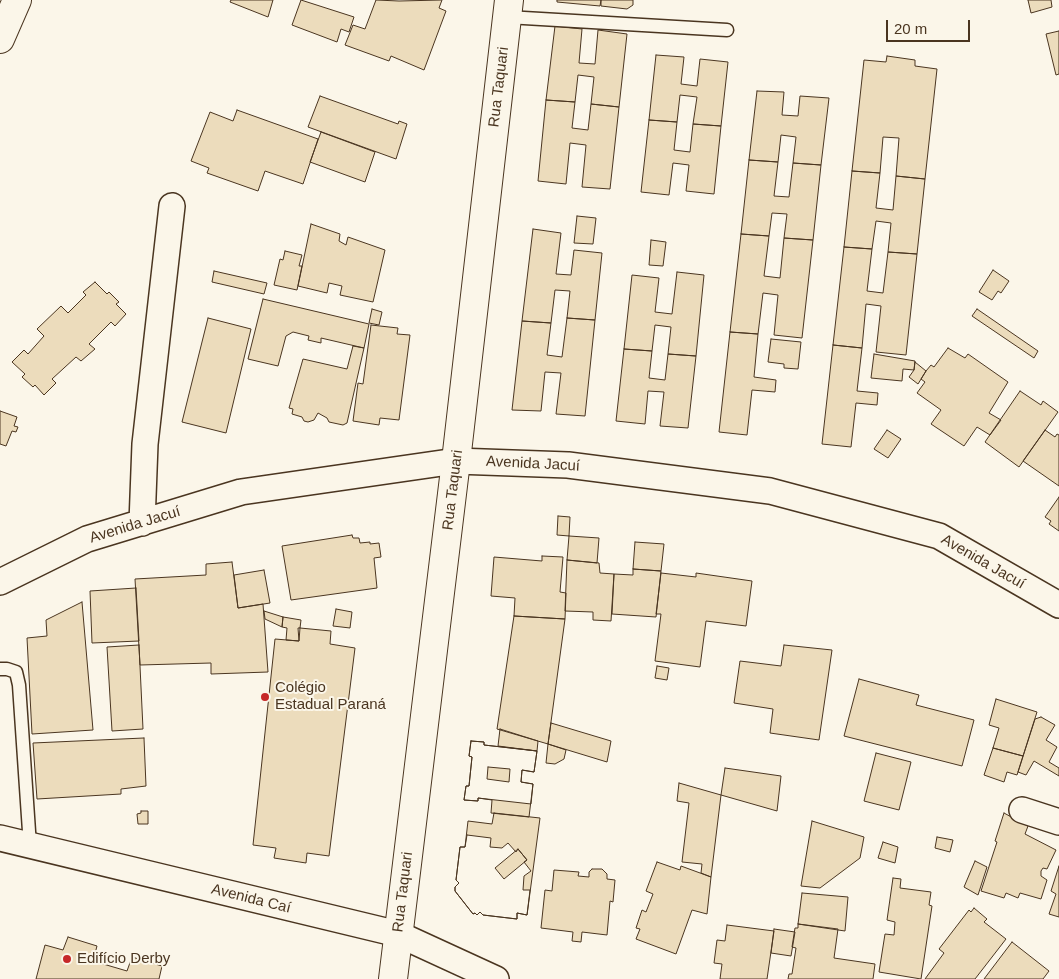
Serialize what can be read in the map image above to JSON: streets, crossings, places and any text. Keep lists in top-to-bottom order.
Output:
{
  "streets": {
    "street": ["Rua Taquari", "Avenida Jacuí", "Avenida Caí"]
  },
  "crossings": [
    ["Rua Taquari", "Avenida Jacuí"],
    ["Rua Taquari", "Avenida Caí"]
  ],
  "places": ["Colégio Estadual Paraná", "Edifício Derby"],
  "scale_bar": "20 m"
}
